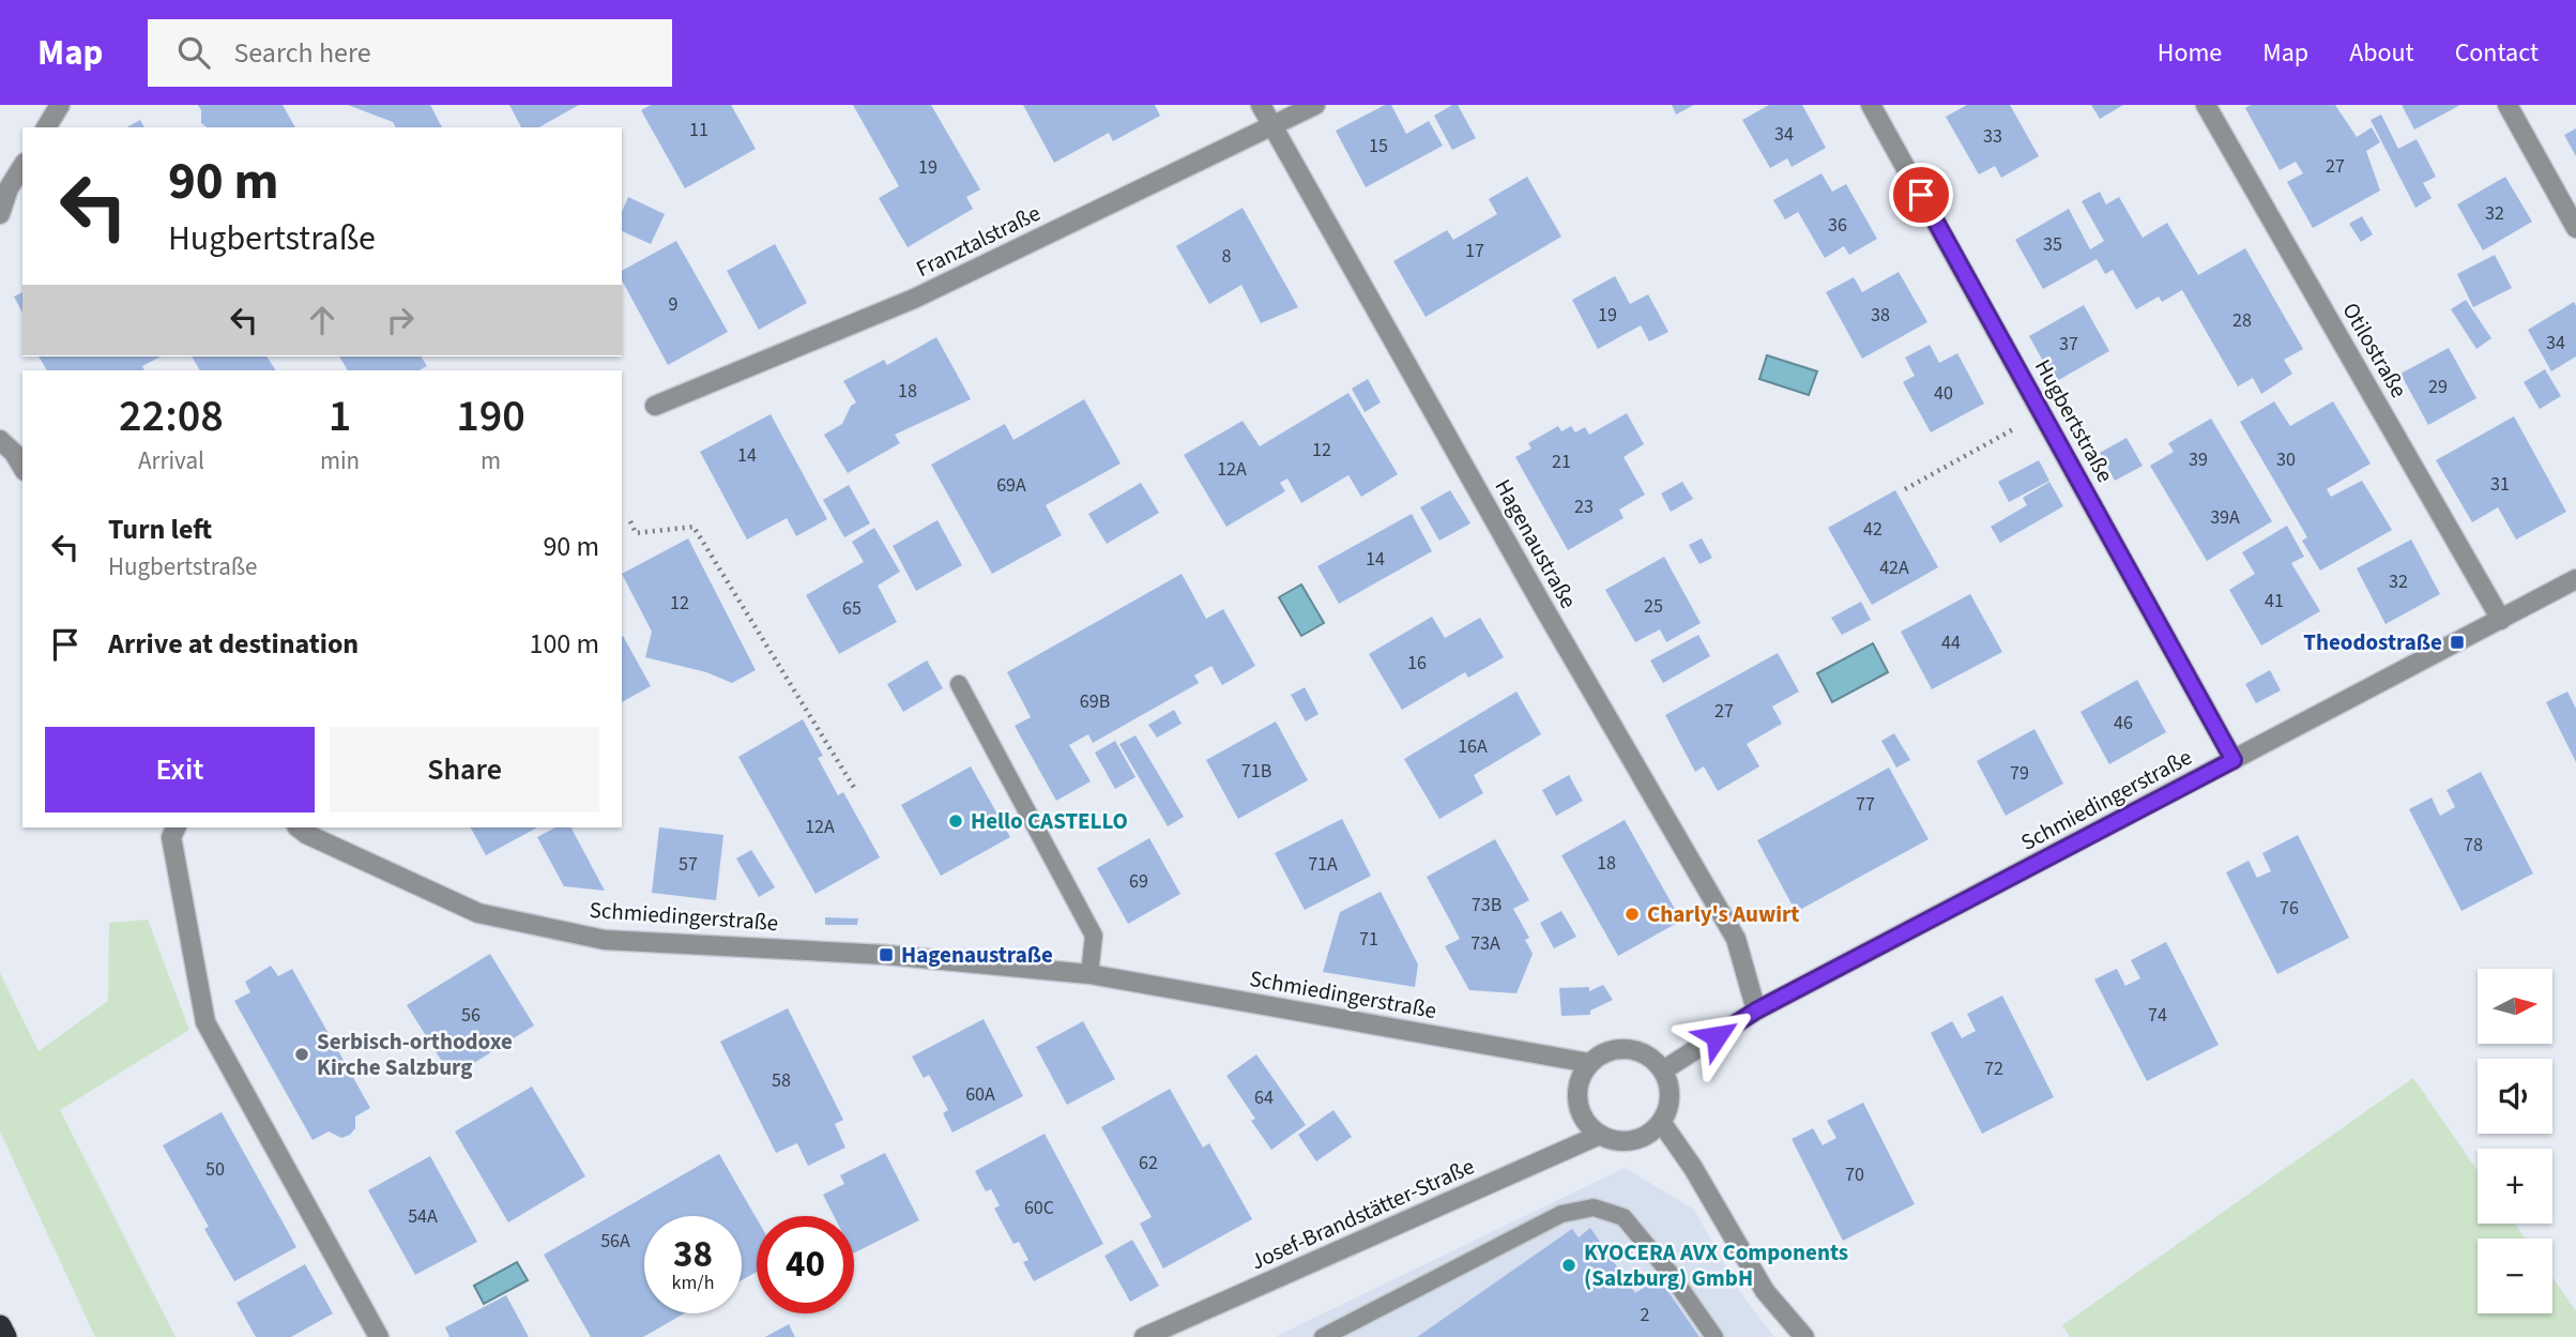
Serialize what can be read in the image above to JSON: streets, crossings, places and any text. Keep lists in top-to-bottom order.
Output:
{
  "streets": {
    "street": [
      "Franztalstraße",
      "Otilostraße",
      "Hugbertstraße",
      "Hagenaustraße",
      "Schmiedingerstraße",
      "Josef-Brandstätter-Straße"
    ]
  },
  "crossings": [
    ["Franztalstraße", "Hagenaustraße"],
    ["Otilostraße", "Schmiedingerstraße"],
    ["Hugbertstraße", "Schmiedingerstraße"],
    ["Hagenaustraße", "Schmiedingerstraße"],
    ["Schmiedingerstraße", "Josef-Brandstätter-Straße"]
  ],
  "places": {
    "transit": ["Theodostraße", "Hagenaustraße"],
    "other": [
      "Hello CASTELLO",
      "Charly's Auwirt",
      "Serbisch-orthodoxe Kirche Salzburg",
      "KYOCERA AVX Components (Salzburg) GmbH"
    ]
  },
  "house_numbers": [
    "11",
    "34",
    "33",
    "15",
    "27",
    "19",
    "32",
    "36",
    "35",
    "17",
    "8",
    "9",
    "19",
    "38",
    "28",
    "34",
    "37",
    "29",
    "18",
    "40",
    "12",
    "14",
    "39",
    "30",
    "21",
    "12A",
    "31",
    "69A",
    "23",
    "39A",
    "42",
    "14",
    "42A",
    "32",
    "41",
    "12",
    "25",
    "65",
    "44",
    "16",
    "69B",
    "27",
    "46",
    "16A",
    "71B",
    "79",
    "77",
    "12A",
    "78",
    "18",
    "57",
    "71A",
    "69",
    "73B",
    "76",
    "71",
    "73A",
    "56",
    "74",
    "72",
    "58",
    "60A",
    "64",
    "62",
    "50",
    "70",
    "60C",
    "54A",
    "56A",
    "2"
  ],
  "north": "right",
  "page": {
    "header": "Map",
    "search": "Search here",
    "nav": [
      "Home",
      "Map",
      "About",
      "Contact"
    ],
    "turn": ["90 m", "Hugbertstraße"],
    "eta": [
      "22:08",
      "Arrival",
      "1",
      "min",
      "190",
      "m"
    ],
    "list": [
      {
        "name": "Turn left",
        "note": "Hugbertstraße",
        "value": "90 m"
      },
      {
        "name": "Arrive at destination",
        "value": "100 m"
      }
    ],
    "buttons": ["Exit", "Share"],
    "map_buttons": ["+", "−"],
    "speed": "38 km/h",
    "limit": "40"
  }
}
